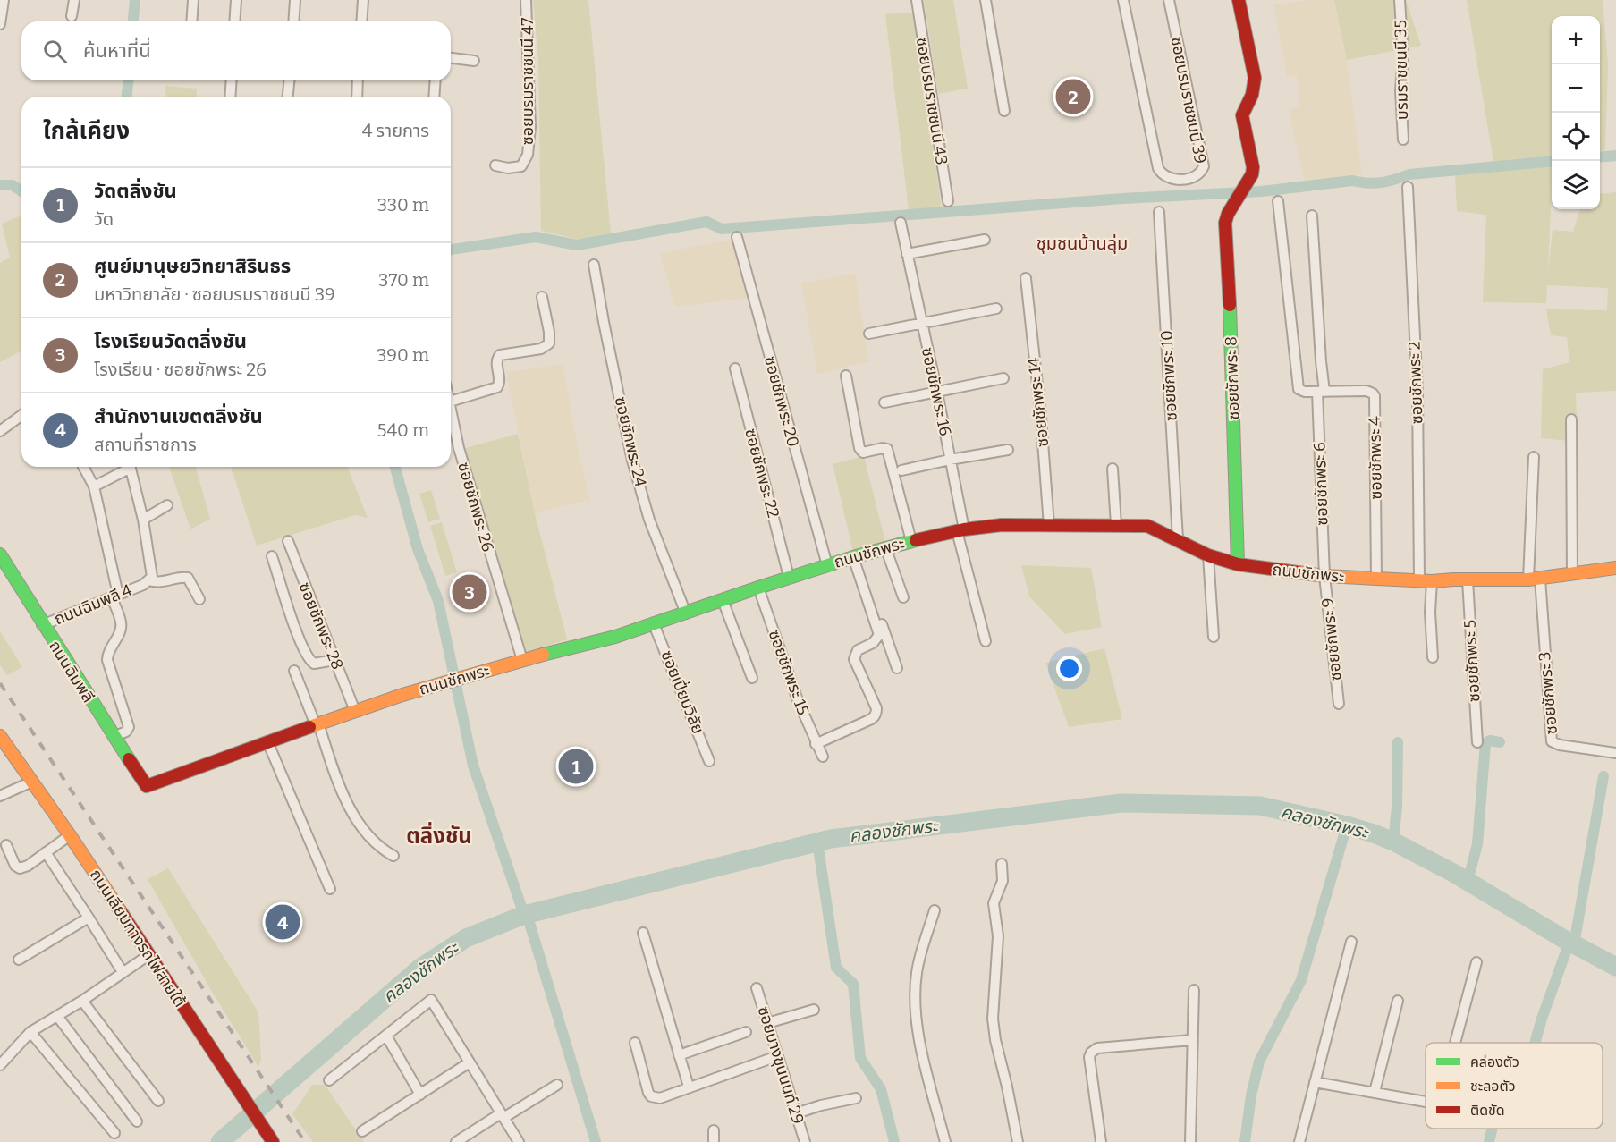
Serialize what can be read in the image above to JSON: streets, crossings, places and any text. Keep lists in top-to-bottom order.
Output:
{
  "streets": {
    "street": [
      "บรมราชชนนี 35",
      "ซอยบรมราชชนนี 47",
      "ซอยบรมราชชนนี 39",
      "ซอยบรมราชชนนี 43",
      "ซอยชักพระ 10",
      "ซอยชักพระ 8",
      "ซอยชักพระ 2",
      "ซอยชักพระ 16",
      "ซอยชักพระ 20",
      "ซอยชักพระ 14",
      "ซอยชักพระ 24",
      "ซอยชักพระ 4",
      "ซอยชักพระ 22",
      "ซอยชักพระ 6",
      "ซอยชักพระ 26",
      "ถนนชักพระ",
      "ถนนฉิมพลี 4",
      "ซอยชักพระ 28",
      "ซอยชักพระ 9",
      "ซอยชักพระ 5",
      "ถนนฉิมพลี",
      "ซอยชักพระ 15",
      "ซอยเปี่ยมวิลัย",
      "ซอยชักพระ 3",
      "ถนนเลียบทางรถไฟสายใต้",
      "ซอยบางขุนนนท์ 29"
    ]
  },
  "crossings": [
    ["ซอยชักพระ 10", "ถนนชักพระ"],
    ["ซอยชักพระ 8", "ถนนชักพระ"],
    ["ซอยชักพระ 2", "ถนนชักพระ"],
    ["ซอยชักพระ 16", "ถนนชักพระ"],
    ["ซอยชักพระ 20", "ถนนชักพระ"],
    ["ซอยชักพระ 14", "ถนนชักพระ"],
    ["ซอยชักพระ 24", "ถนนชักพระ"],
    ["ซอยชักพระ 4", "ซอยชักพระ 6"],
    ["ซอยชักพระ 4", "ถนนชักพระ"],
    ["ซอยชักพระ 22", "ถนนชักพระ"],
    ["ซอยชักพระ 6", "ถนนชักพระ"],
    ["ซอยชักพระ 6", "ซอยชักพระ 9"],
    ["ซอยชักพระ 26", "ถนนชักพระ"],
    ["ถนนชักพระ", "ซอยชักพระ 28"],
    ["ถนนชักพระ", "ซอยชักพระ 9"],
    ["ถนนชักพระ", "ซอยชักพระ 5"],
    ["ถนนชักพระ", "ถนนฉิมพลี"],
    ["ถนนชักพระ", "ซอยชักพระ 15"],
    ["ถนนชักพระ", "ซอยเปี่ยมวิลัย"],
    ["ถนนชักพระ", "ซอยชักพระ 3"],
    ["ถนนฉิมพลี 4", "ถนนฉิมพลี"]
  ],
  "districts": ["ชุมชนบ้านลุ่ม", "ตลิ่งชัน"],
  "water": ["คลองชักพระ"],
  "legend": ["คล่องตัว", "ชะลอตัว", "ติดขัด"],
  "page": {
    "map_buttons": ["+", "−"],
    "search": "ค้นหาที่นี่",
    "pins": [
      "2",
      "3",
      "1",
      "4"
    ],
    "heading": ["ใกล้เคียง", "4 รายการ"],
    "list": [
      {
        "mark": "1",
        "name": "วัดตลิ่งชัน",
        "note": "วัด",
        "value": "330 m"
      },
      {
        "mark": "2",
        "name": "ศูนย์มานุษยวิทยาสิรินธร",
        "note": "มหาวิทยาลัย · ซอยบรมราชชนนี 39",
        "value": "370 m"
      },
      {
        "mark": "3",
        "name": "โรงเรียนวัดตลิ่งชัน",
        "note": "โรงเรียน · ซอยชักพระ 26",
        "value": "390 m"
      },
      {
        "mark": "4",
        "name": "สำนักงานเขตตลิ่งชัน",
        "note": "สถานที่ราชการ",
        "value": "540 m"
      }
    ]
  }
}
